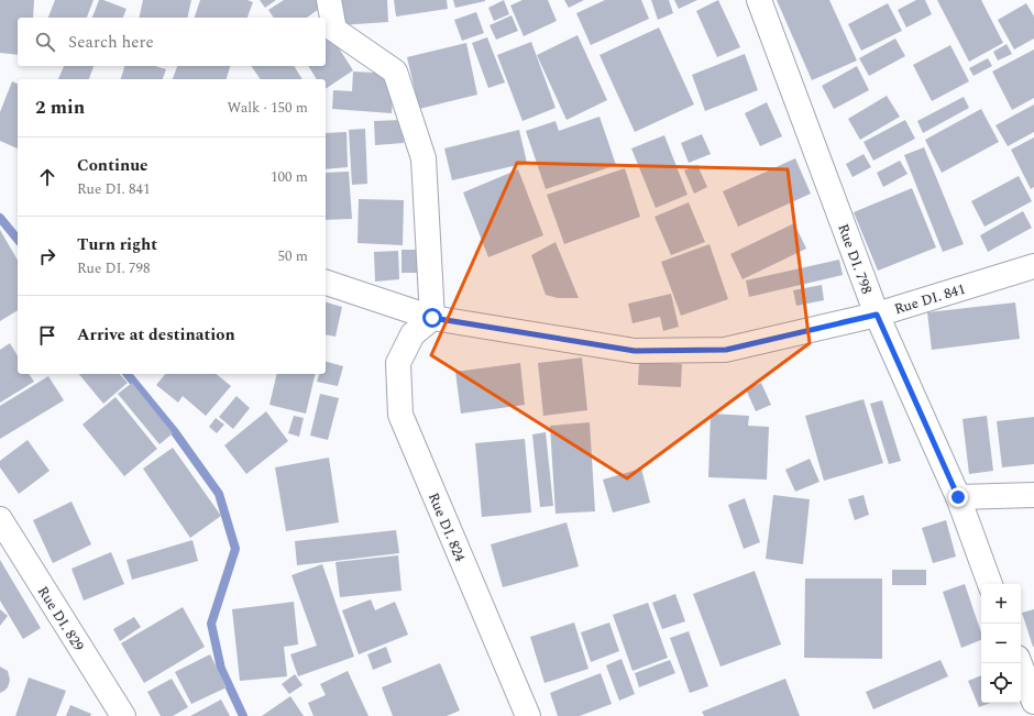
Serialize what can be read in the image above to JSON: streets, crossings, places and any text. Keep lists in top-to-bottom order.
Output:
{
  "streets": {
    "street": [
      "Rue DI. 798",
      "Rue DI. 841",
      "Rue DI. 824",
      "Rue DI. 829"
    ]
  },
  "crossings": [
    ["Rue DI. 798", "Rue DI. 841"],
    ["Rue DI. 841", "Rue DI. 824"]
  ],
  "page": {
    "search": "Search here",
    "heading": ["2 min", "Walk · 150 m"],
    "list": [
      ["Continue", "Rue DI. 841", "100 m"],
      ["Turn right", "Rue DI. 798", "50 m"],
      "Arrive at destination"
    ],
    "map_buttons": ["+", "−"]
  }
}
